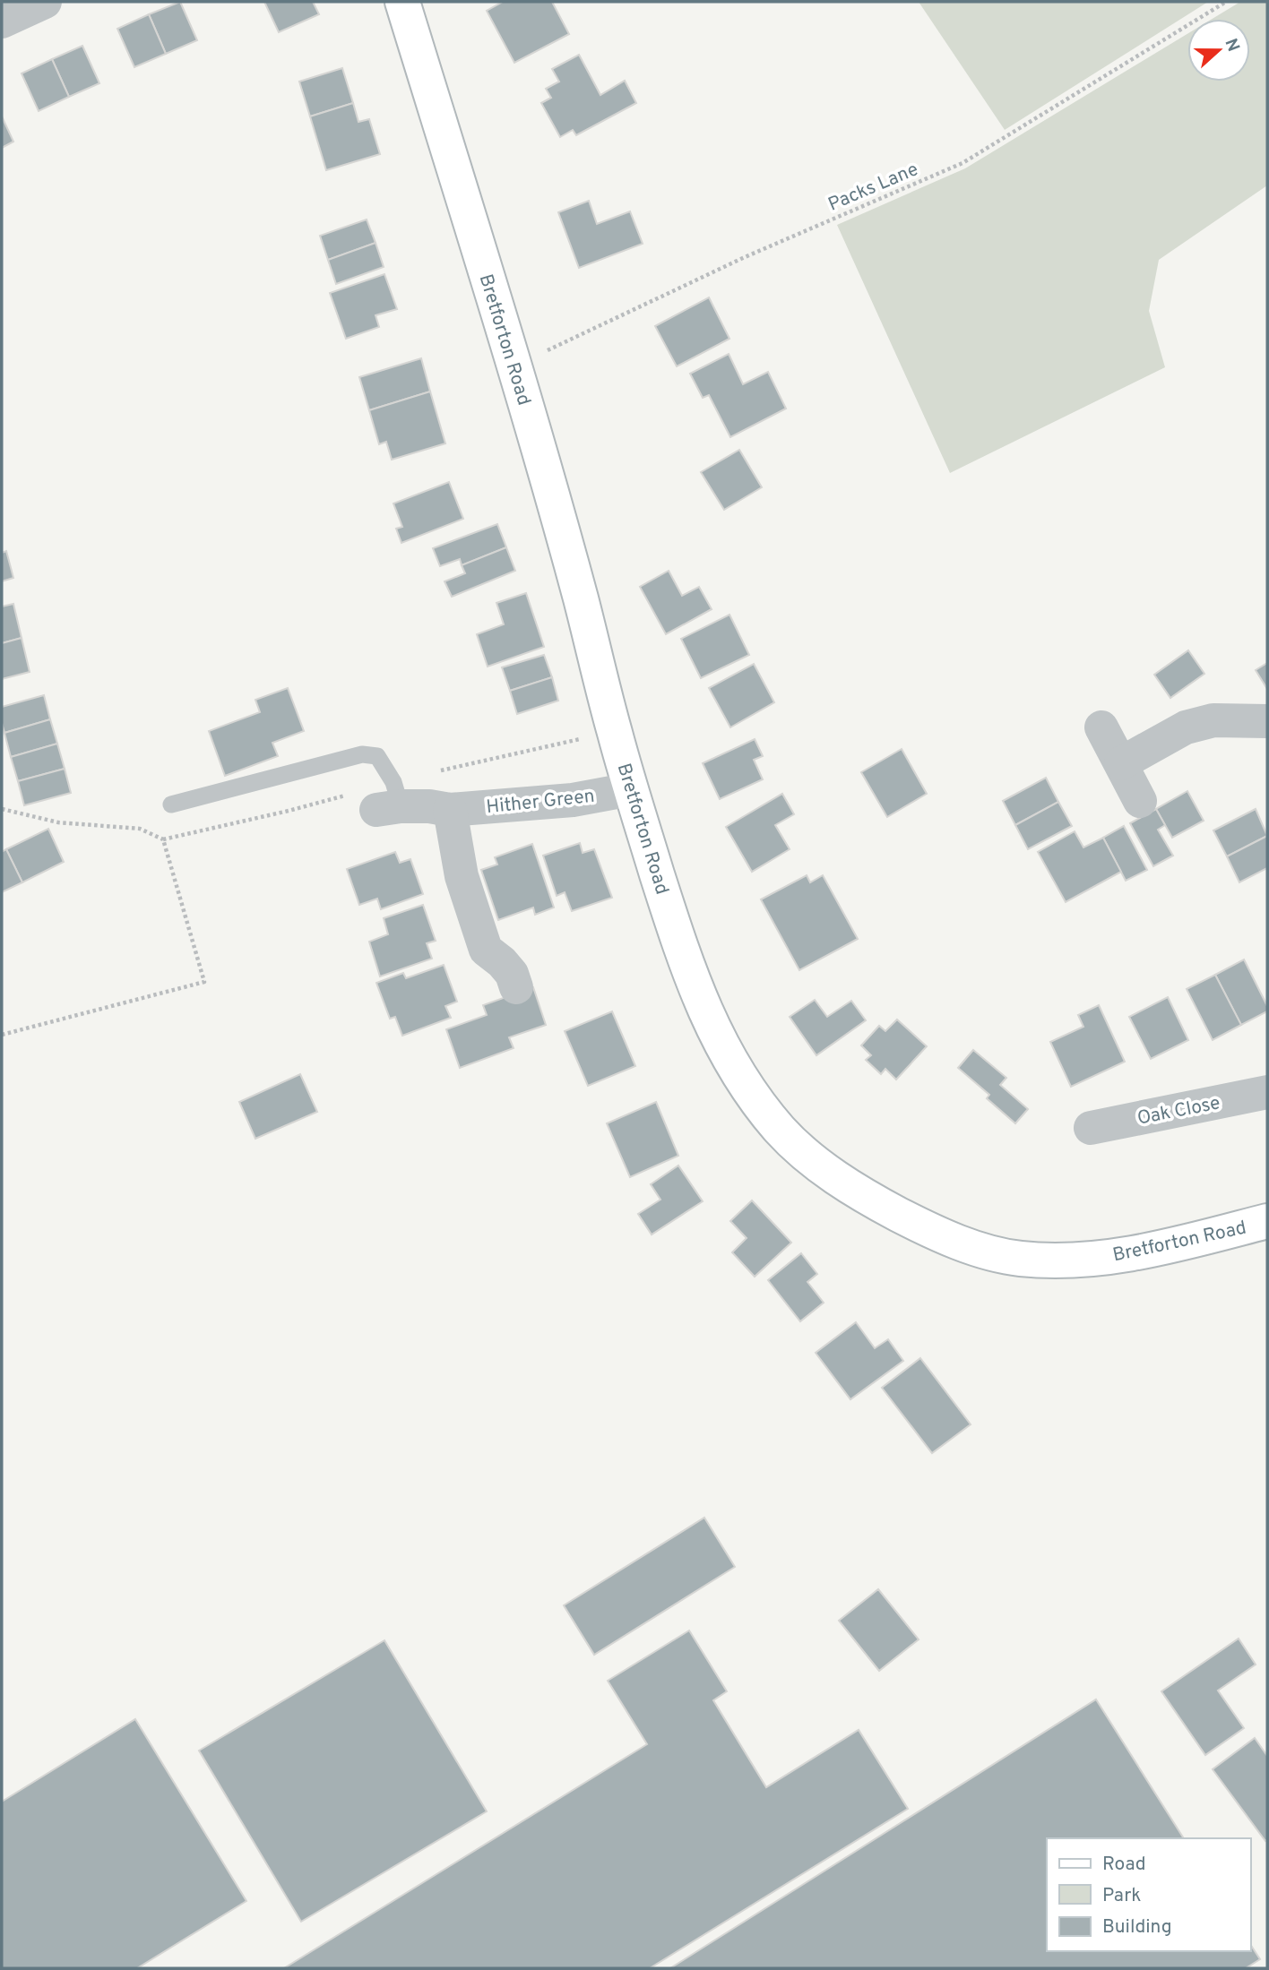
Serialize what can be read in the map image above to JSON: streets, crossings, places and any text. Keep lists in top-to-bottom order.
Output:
{
  "streets": {
    "main road": ["Bretforton Road"],
    "street": ["Hither Green", "Oak Close"],
    "path": ["Packs Lane"]
  },
  "crossings": [
    ["Packs Lane", "Bretforton Road"],
    ["Bretforton Road", "Hither Green"]
  ],
  "legend": ["Road", "Park", "Building"],
  "north": "right"
}
